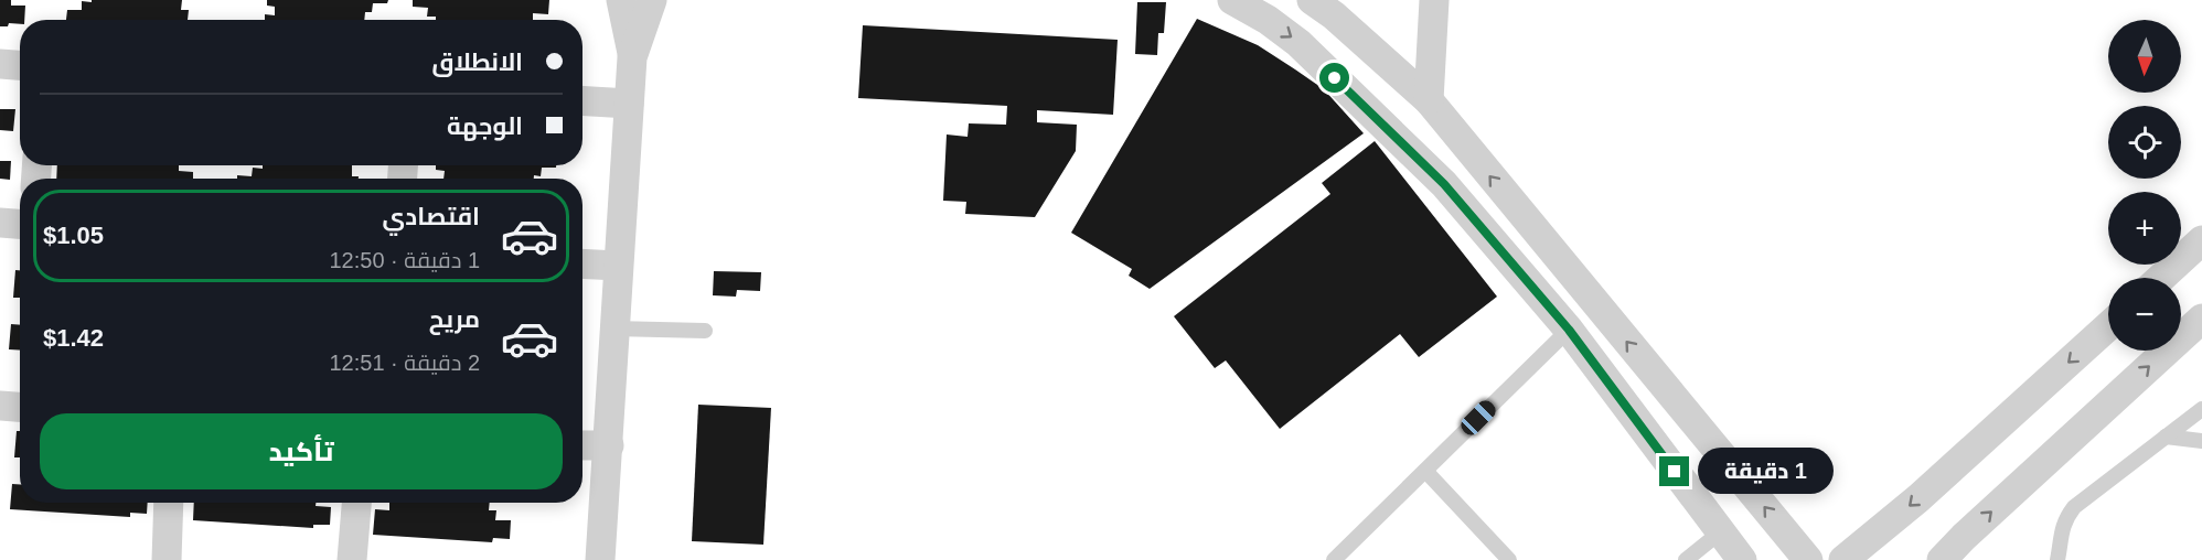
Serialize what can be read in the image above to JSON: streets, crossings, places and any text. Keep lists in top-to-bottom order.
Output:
{
  "north": "bottom",
  "page": {
    "map_buttons": ["+", "−"],
    "banner": ["الانطلاق", "الوجهة"],
    "list": [
      {
        "name": "اقتصادي",
        "note": "1 دقيقة · 12:50",
        "value": "$1.05"
      },
      {
        "name": "مريح",
        "note": "2 دقيقة · 12:51",
        "value": "$1.42"
      }
    ],
    "buttons": "تأكيد",
    "bubble": "1 دقيقة"
  }
}
